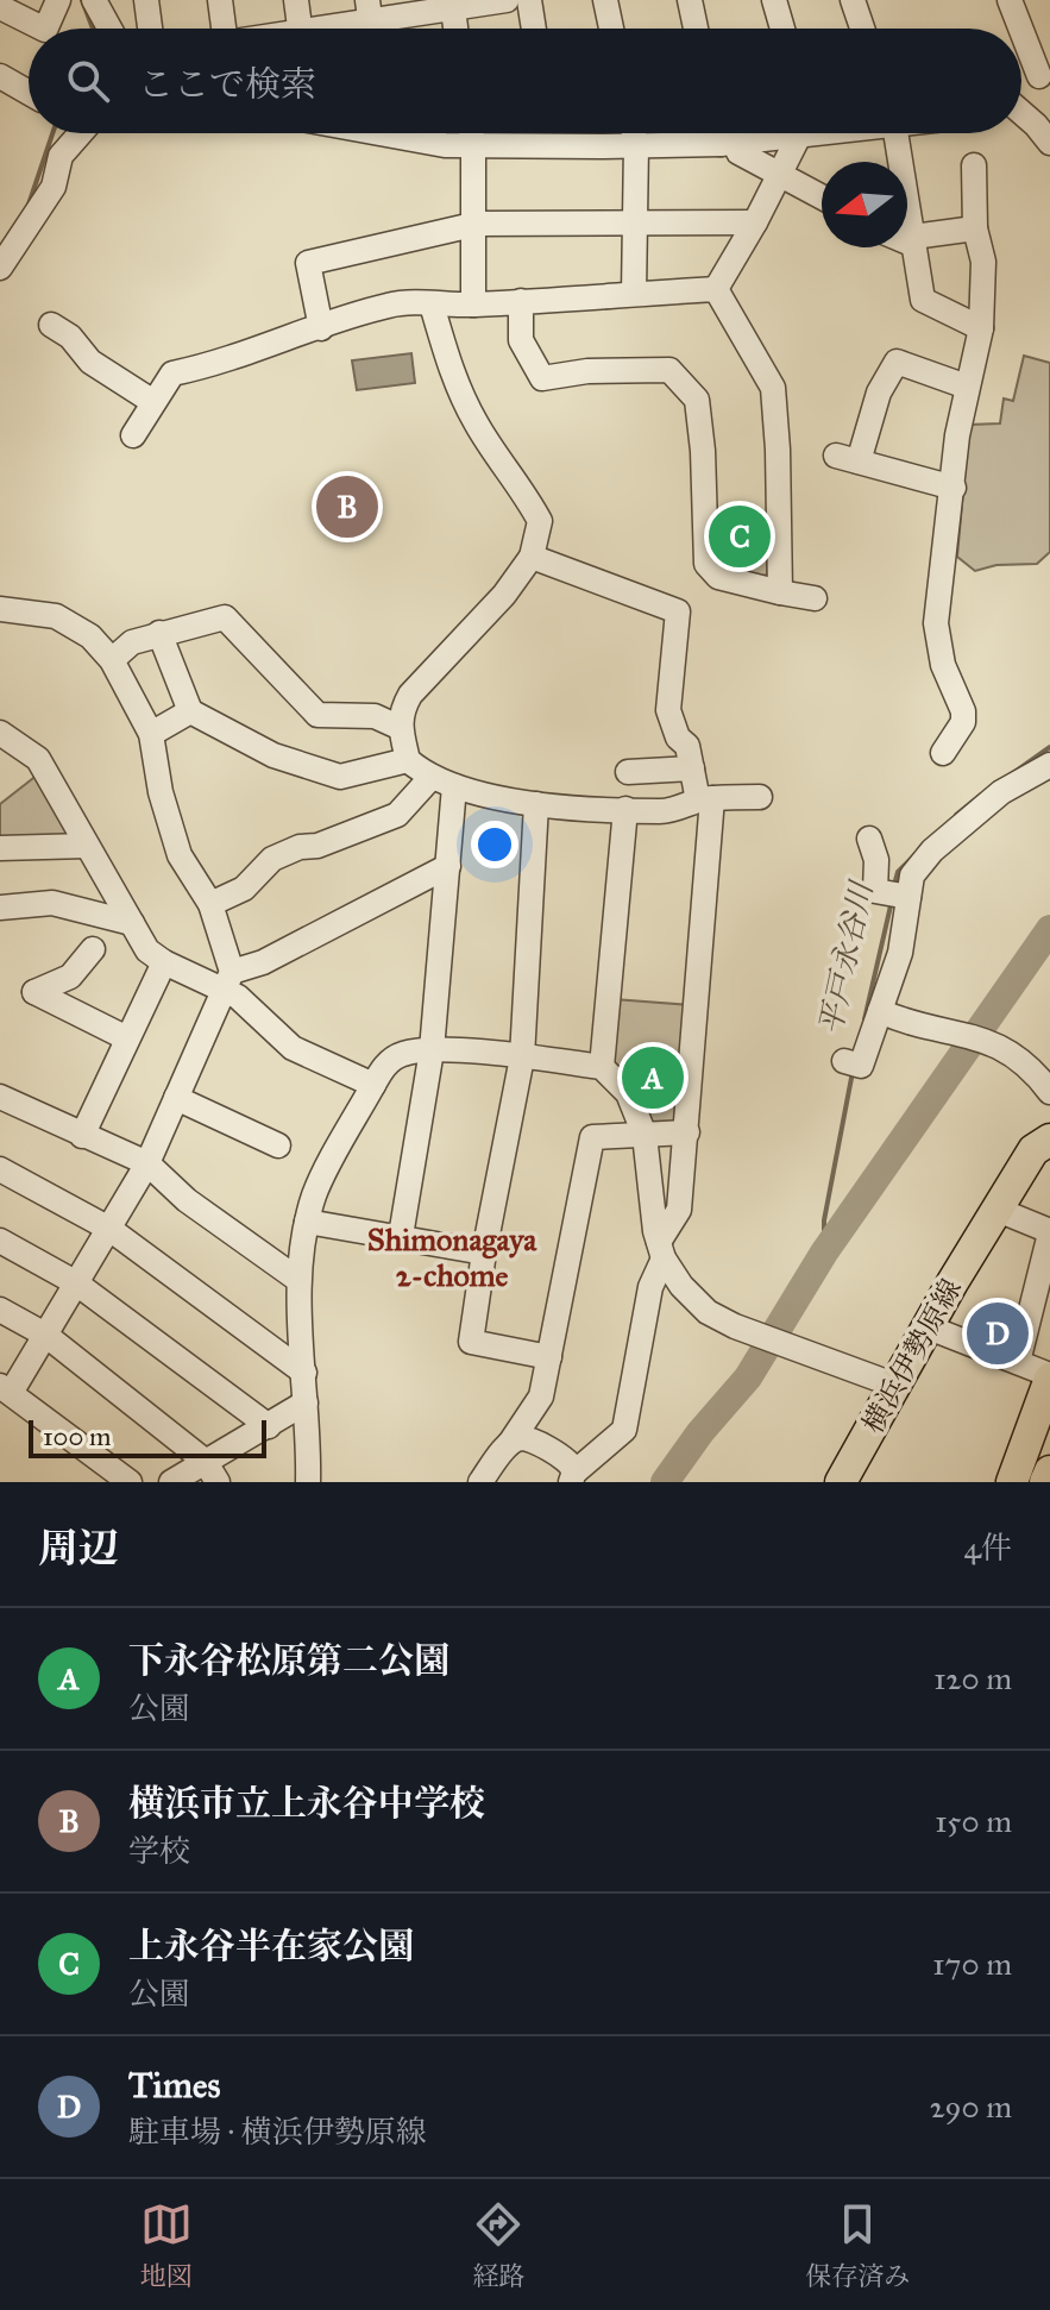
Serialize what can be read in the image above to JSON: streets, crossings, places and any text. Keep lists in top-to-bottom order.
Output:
{
  "streets": {
    "main road": ["横浜伊勢原線"]
  },
  "districts": ["Shimonagaya 2-chome"],
  "water": ["平戸永谷川"],
  "scale_bar": "100 m",
  "north": "left",
  "page": {
    "search": "ここで検索",
    "pins": [
      "B",
      "C",
      "A",
      "D"
    ],
    "scale": "100 m",
    "heading": ["周辺", "4件"],
    "list": [
      {
        "mark": "A",
        "name": "下永谷松原第二公園",
        "note": "公園",
        "value": "120 m"
      },
      {
        "mark": "B",
        "name": "横浜市立上永谷中学校",
        "note": "学校",
        "value": "150 m"
      },
      {
        "mark": "C",
        "name": "上永谷半在家公園",
        "note": "公園",
        "value": "170 m"
      },
      {
        "mark": "D",
        "name": "Times",
        "note": "駐車場 · 横浜伊勢原線",
        "value": "290 m"
      }
    ],
    "nav": ["地図", "経路", "保存済み"]
  }
}
